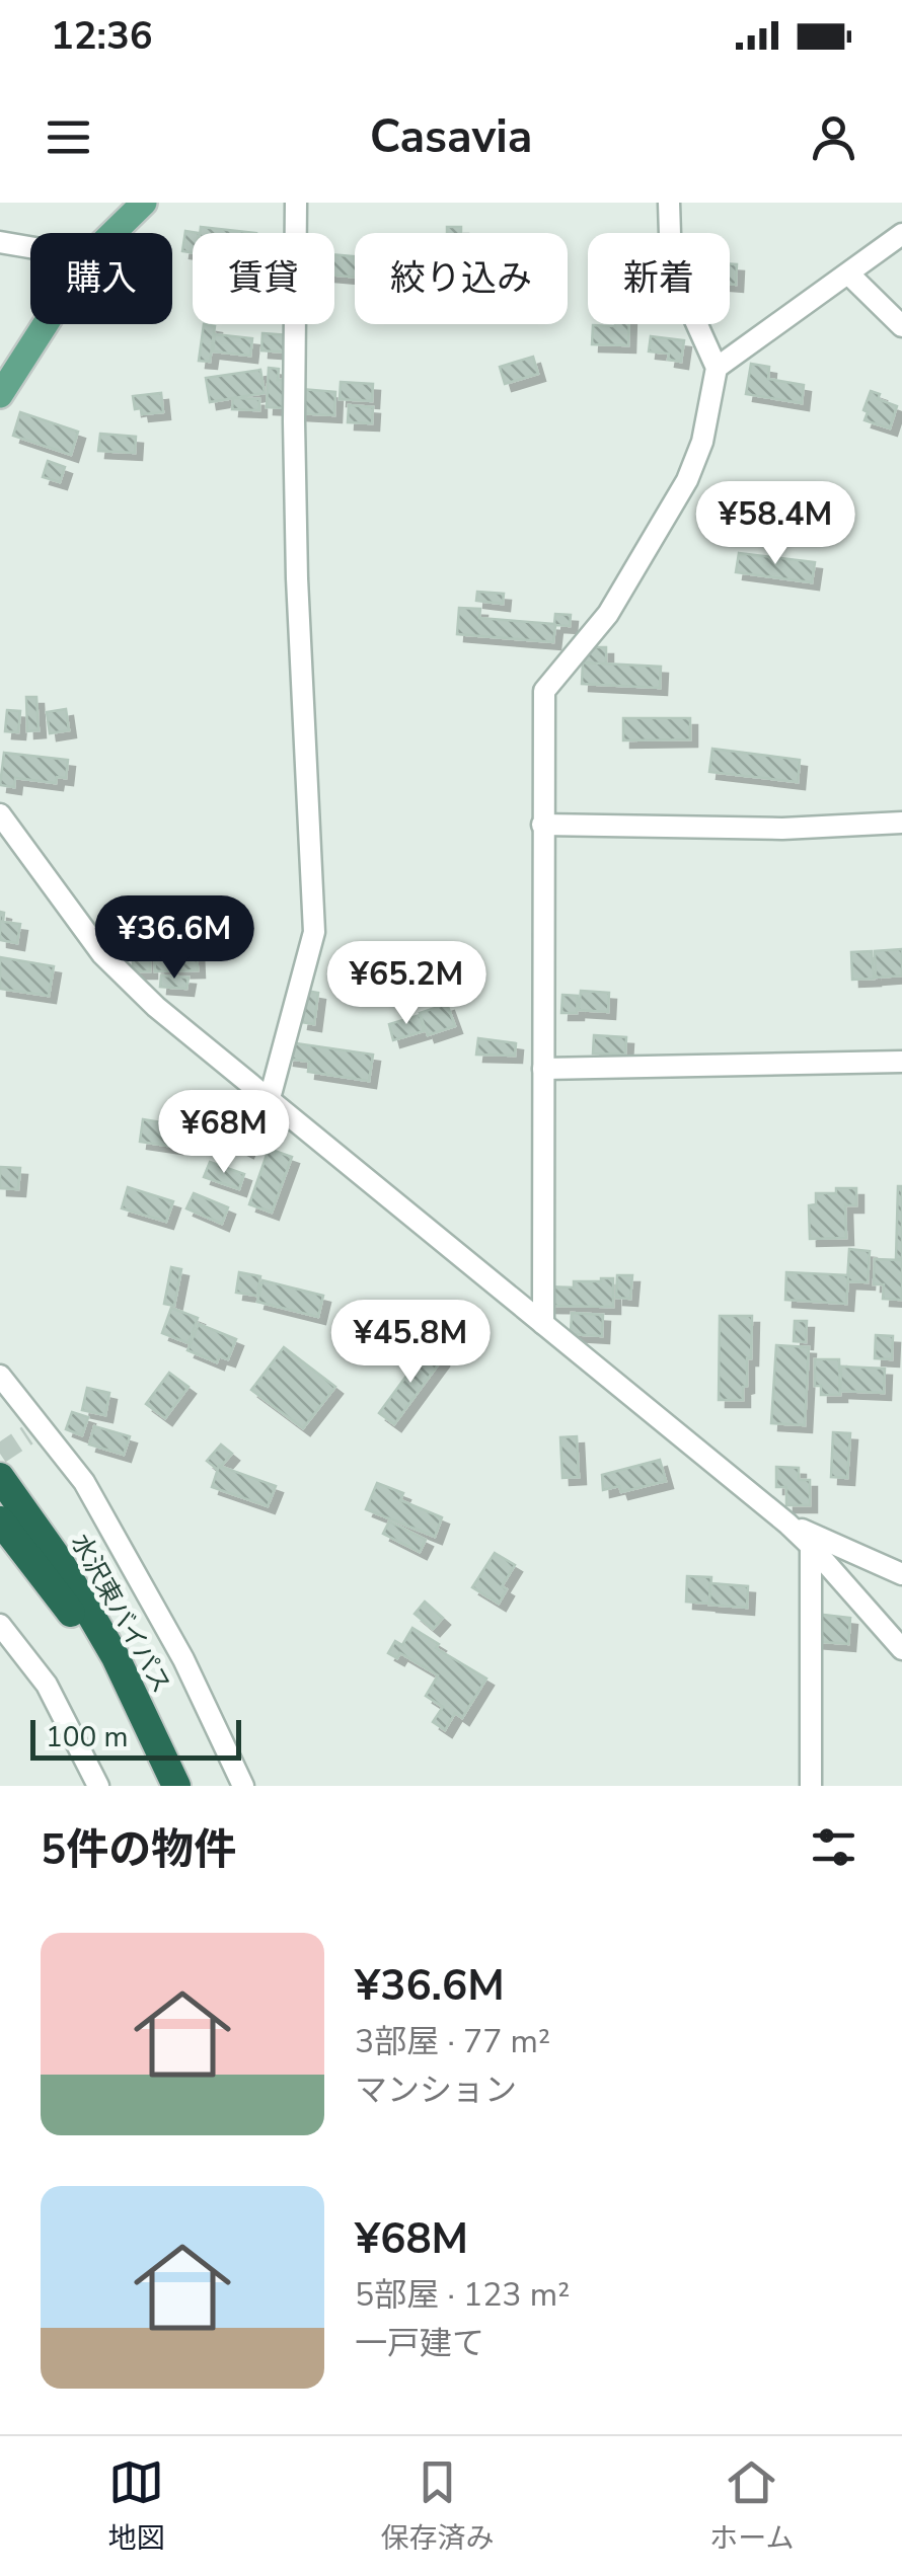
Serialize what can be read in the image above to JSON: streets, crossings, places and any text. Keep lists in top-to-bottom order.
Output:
{
  "streets": {
    "highway": ["水沢東バイパス"]
  },
  "scale_bar": "100 m",
  "page": {
    "status": "12:36",
    "header": "Casavia",
    "chip": [
      "購入",
      "賃貸",
      "絞り込み",
      "新着"
    ],
    "price": [
      "¥58.4M",
      "¥36.6M",
      "¥65.2M",
      "¥68M",
      "¥45.8M"
    ],
    "scale": "100 m",
    "heading": "5件の物件",
    "list": [
      {
        "name": "¥36.6M",
        "note": "3部屋 · 77 m² · マンション"
      },
      {
        "name": "¥68M",
        "note": "5部屋 · 123 m² · 一戸建て"
      }
    ],
    "tabs": ["地図", "保存済み", "ホーム"]
  }
}
